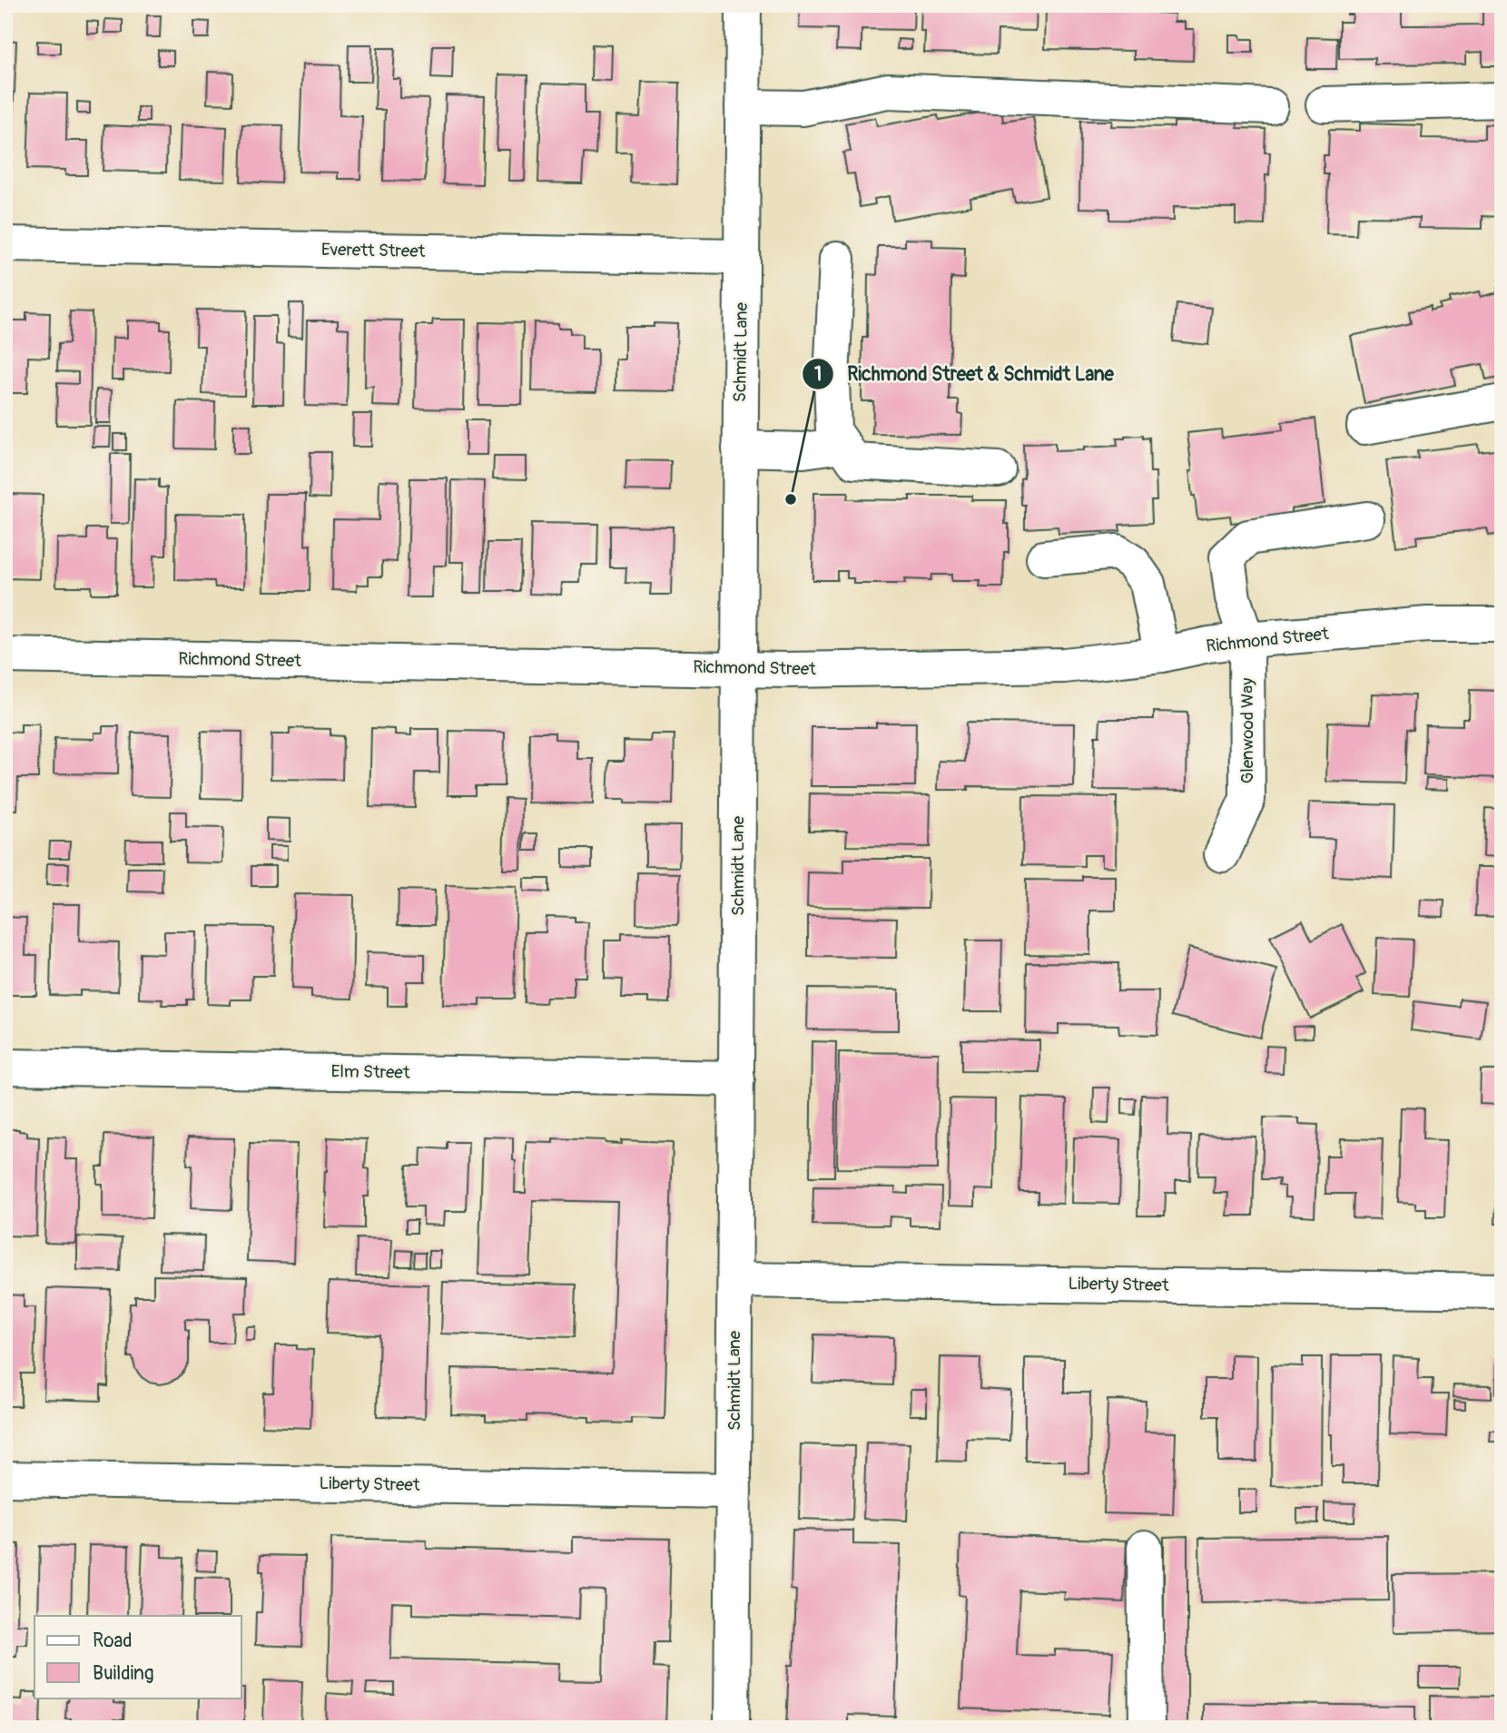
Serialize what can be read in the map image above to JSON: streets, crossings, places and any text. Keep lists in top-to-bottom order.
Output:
{
  "streets": {
    "street": [
      "Everett Street",
      "Schmidt Lane",
      "Richmond Street",
      "Glenwood Way",
      "Elm Street",
      "Liberty Street"
    ]
  },
  "crossings": [
    ["Everett Street", "Schmidt Lane"],
    ["Schmidt Lane", "Richmond Street"],
    ["Schmidt Lane", "Elm Street"],
    ["Schmidt Lane", "Liberty Street"],
    ["Richmond Street", "Glenwood Way"]
  ],
  "places": ["Richmond Street & Schmidt Lane"],
  "legend": ["Road", "Building"]
}
